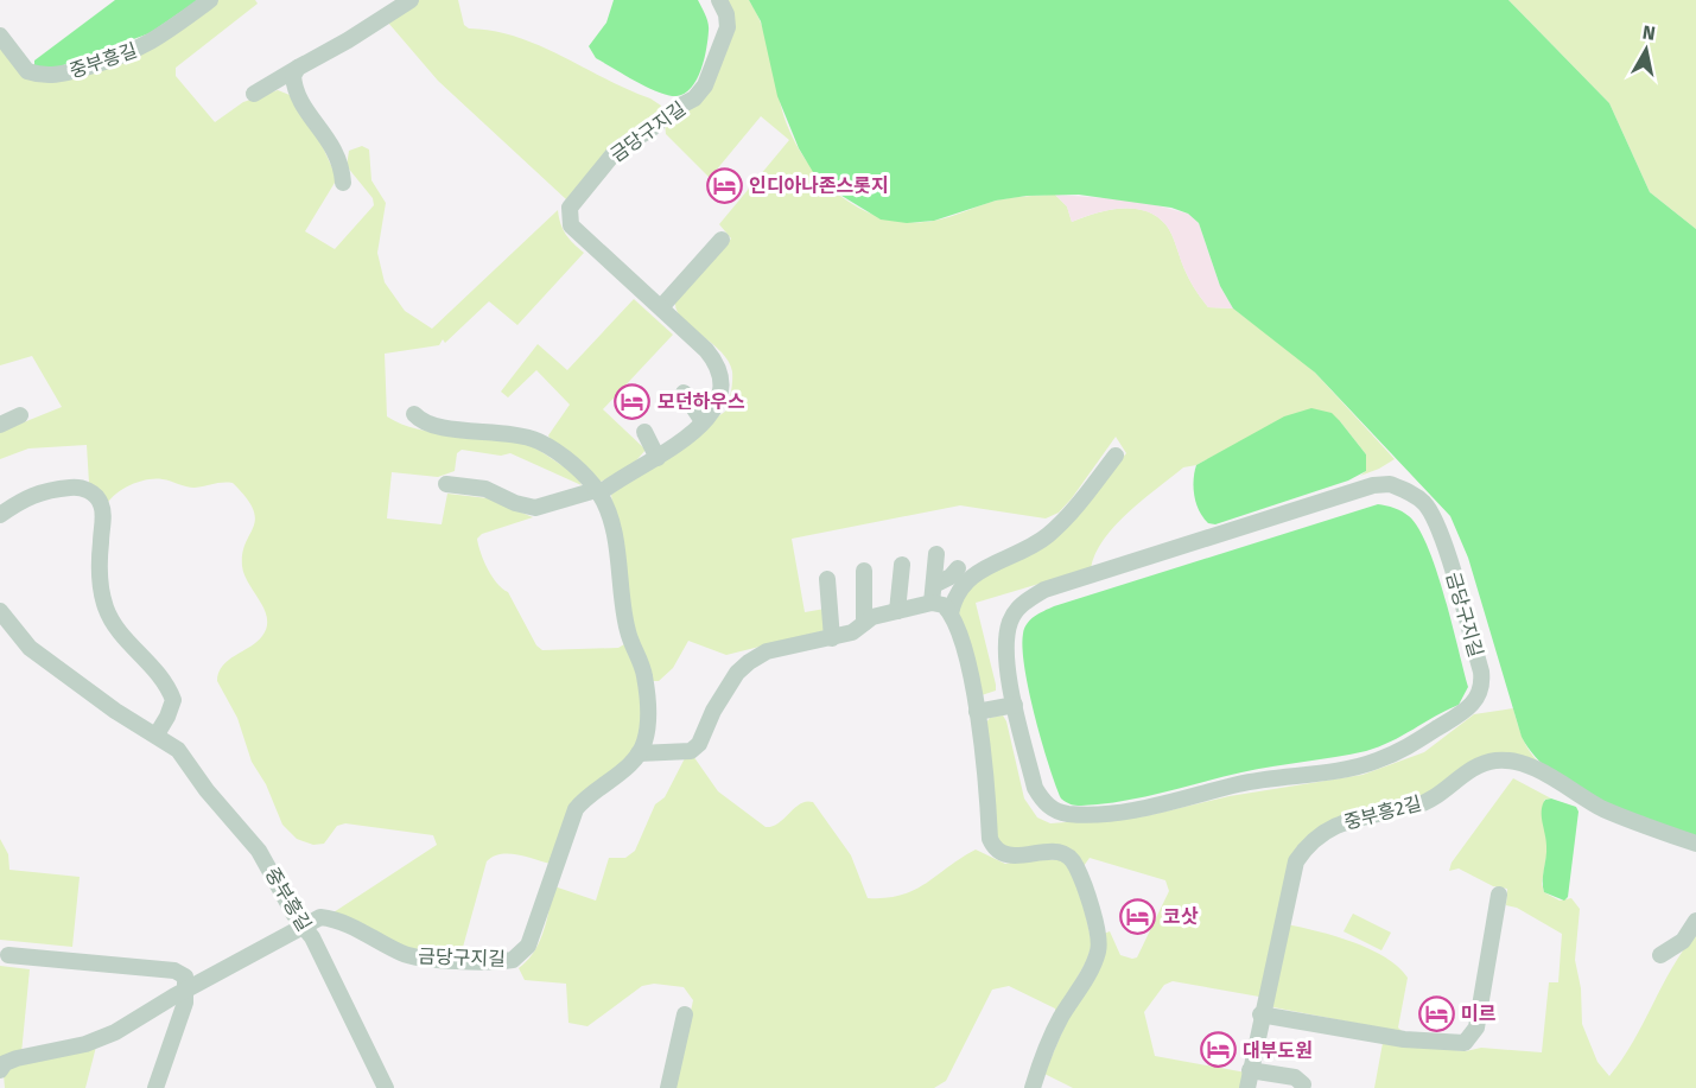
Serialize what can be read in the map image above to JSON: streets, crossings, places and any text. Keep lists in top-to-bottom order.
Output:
{
  "streets": {
    "street": ["중부흥길", "금당구지길", "중부흥2길"]
  },
  "crossings": [
    ["중부흥길", "금당구지길"]
  ],
  "places": {
    "hotel": [
      "인디아나존스롯지",
      "모던하우스",
      "코삿",
      "미르",
      "대부도원"
    ]
  },
  "north": "top"
}
